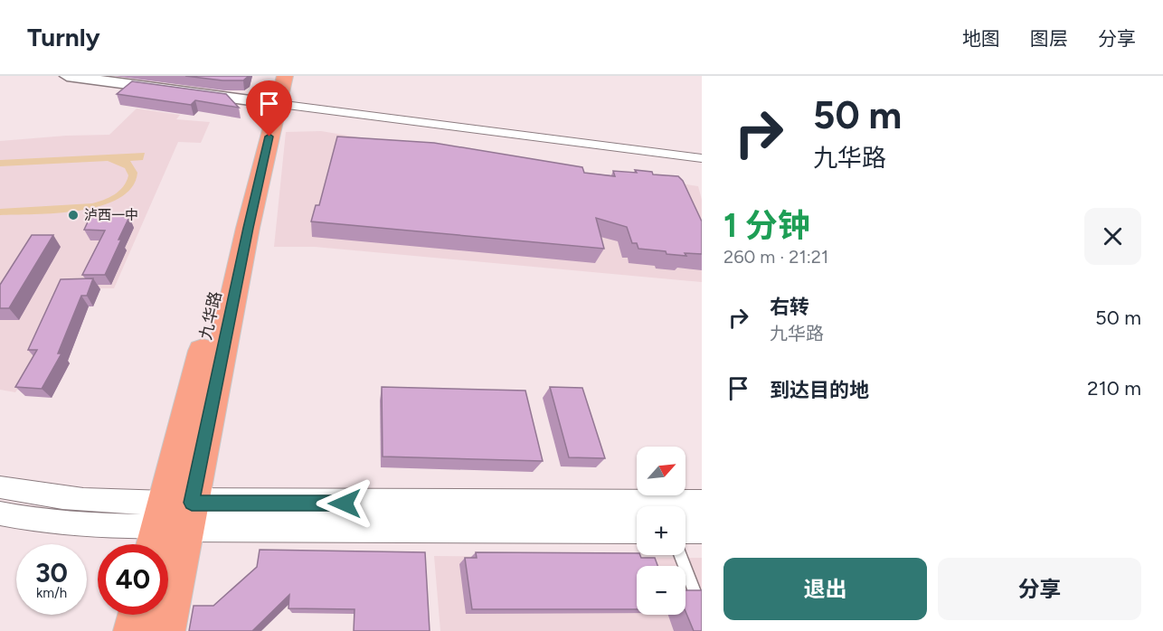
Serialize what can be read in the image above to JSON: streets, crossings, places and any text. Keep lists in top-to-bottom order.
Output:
{
  "streets": {
    "highway": ["九华路"]
  },
  "places": ["泸西一中"],
  "north": "top right",
  "page": {
    "header": "Turnly",
    "nav": ["地图", "图层", "分享"],
    "turn": ["50 m", "九华路"],
    "heading": ["1 分钟", "260 m · 21:21"],
    "list": [
      {
        "name": "右转",
        "note": "九华路",
        "value": "50 m"
      },
      {
        "name": "到达目的地",
        "value": "210 m"
      }
    ],
    "map_buttons": ["+", "−"],
    "speed": "30 km/h",
    "limit": "40",
    "buttons": ["退出", "分享"]
  }
}
